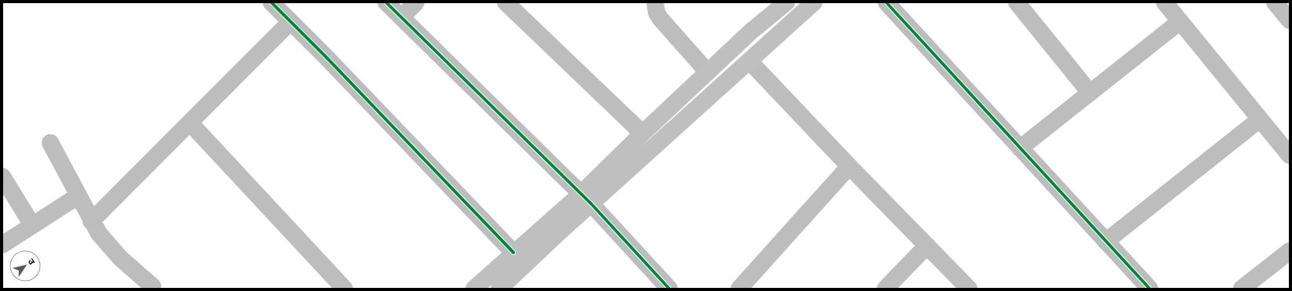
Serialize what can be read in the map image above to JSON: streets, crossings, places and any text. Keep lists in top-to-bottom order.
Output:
{
  "north": "top right"
}
